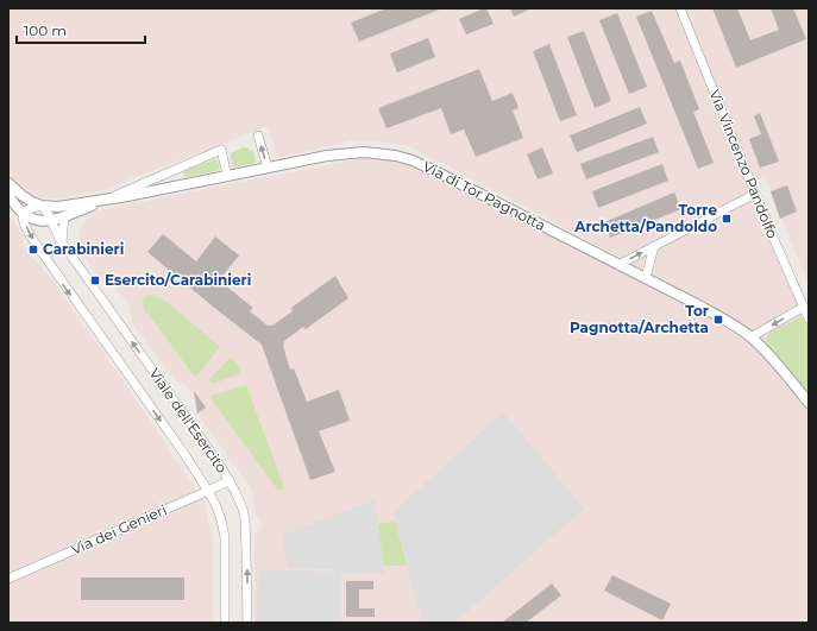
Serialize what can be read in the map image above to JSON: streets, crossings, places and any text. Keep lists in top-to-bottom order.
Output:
{
  "streets": {
    "street": [
      "Via Vincenzo Pandolfo",
      "Via di Tor Pagnotta",
      "Viale dell'Esercito",
      "Via dei Genieri"
    ]
  },
  "crossings": [
    ["Via di Tor Pagnotta", "Viale dell'Esercito"],
    ["Viale dell'Esercito", "Via dei Genieri"]
  ],
  "places": {
    "transit": [
      "Torre Archetta/Pandoldo",
      "Carabinieri",
      "Esercito/Carabinieri",
      "Tor Pagnotta/Archetta"
    ]
  },
  "scale_bar": "100 m"
}
